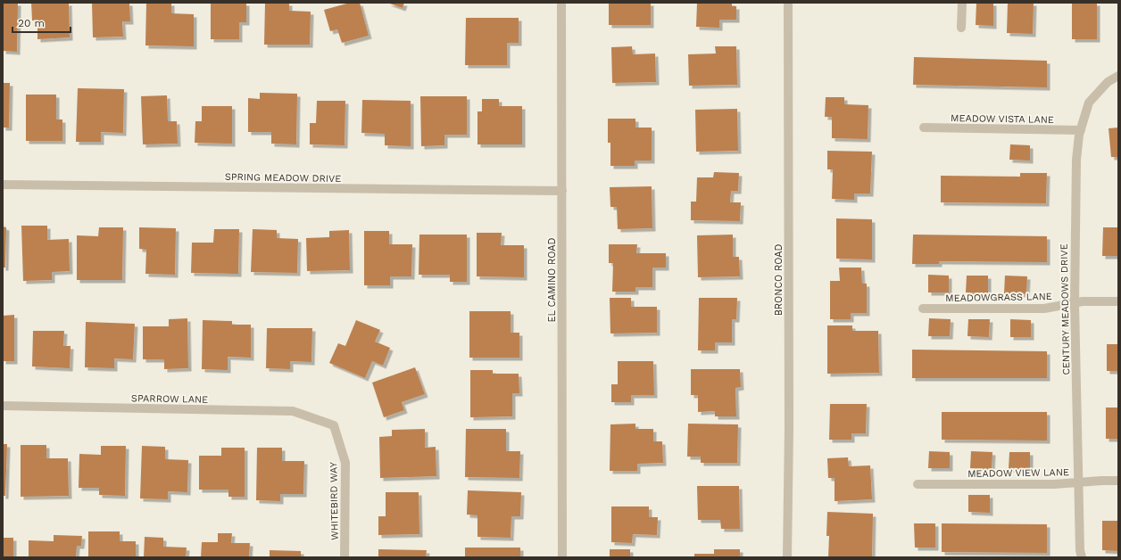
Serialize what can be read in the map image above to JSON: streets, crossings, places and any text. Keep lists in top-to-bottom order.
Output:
{
  "streets": {
    "street": [
      "MEADOW VISTA LANE",
      "SPRING MEADOW DRIVE",
      "EL CAMINO ROAD",
      "BRONCO ROAD",
      "MEADOWGRASS LANE",
      "CENTURY MEADOWS DRIVE",
      "SPARROW LANE",
      "MEADOW VIEW LANE",
      "WHITEBIRD WAY"
    ]
  },
  "crossings": [
    ["MEADOW VISTA LANE", "CENTURY MEADOWS DRIVE"],
    ["SPRING MEADOW DRIVE", "EL CAMINO ROAD"],
    ["MEADOWGRASS LANE", "CENTURY MEADOWS DRIVE"],
    ["CENTURY MEADOWS DRIVE", "MEADOW VIEW LANE"],
    ["SPARROW LANE", "WHITEBIRD WAY"]
  ],
  "scale_bar": "20 m"
}
